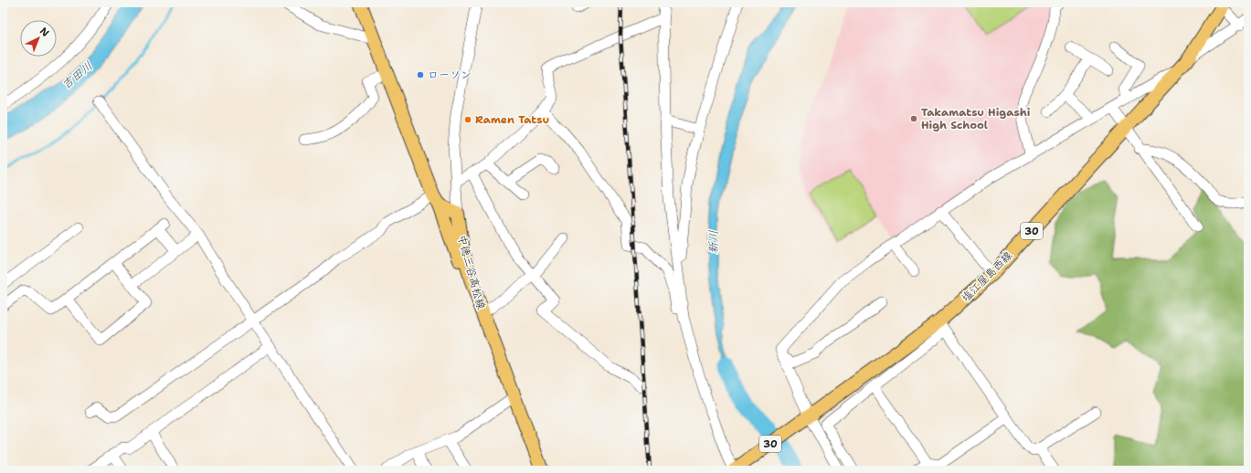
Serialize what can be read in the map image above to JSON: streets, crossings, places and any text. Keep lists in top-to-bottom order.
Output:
{
  "streets": {
    "main road": ["30", "中徳三谷高松線", "塩江屋島西線"]
  },
  "water": ["吉田川", "新川"],
  "places": ["ローソン", "Takamatsu Higashi High School", "Ramen Tatsu"],
  "north": "top right"
}
